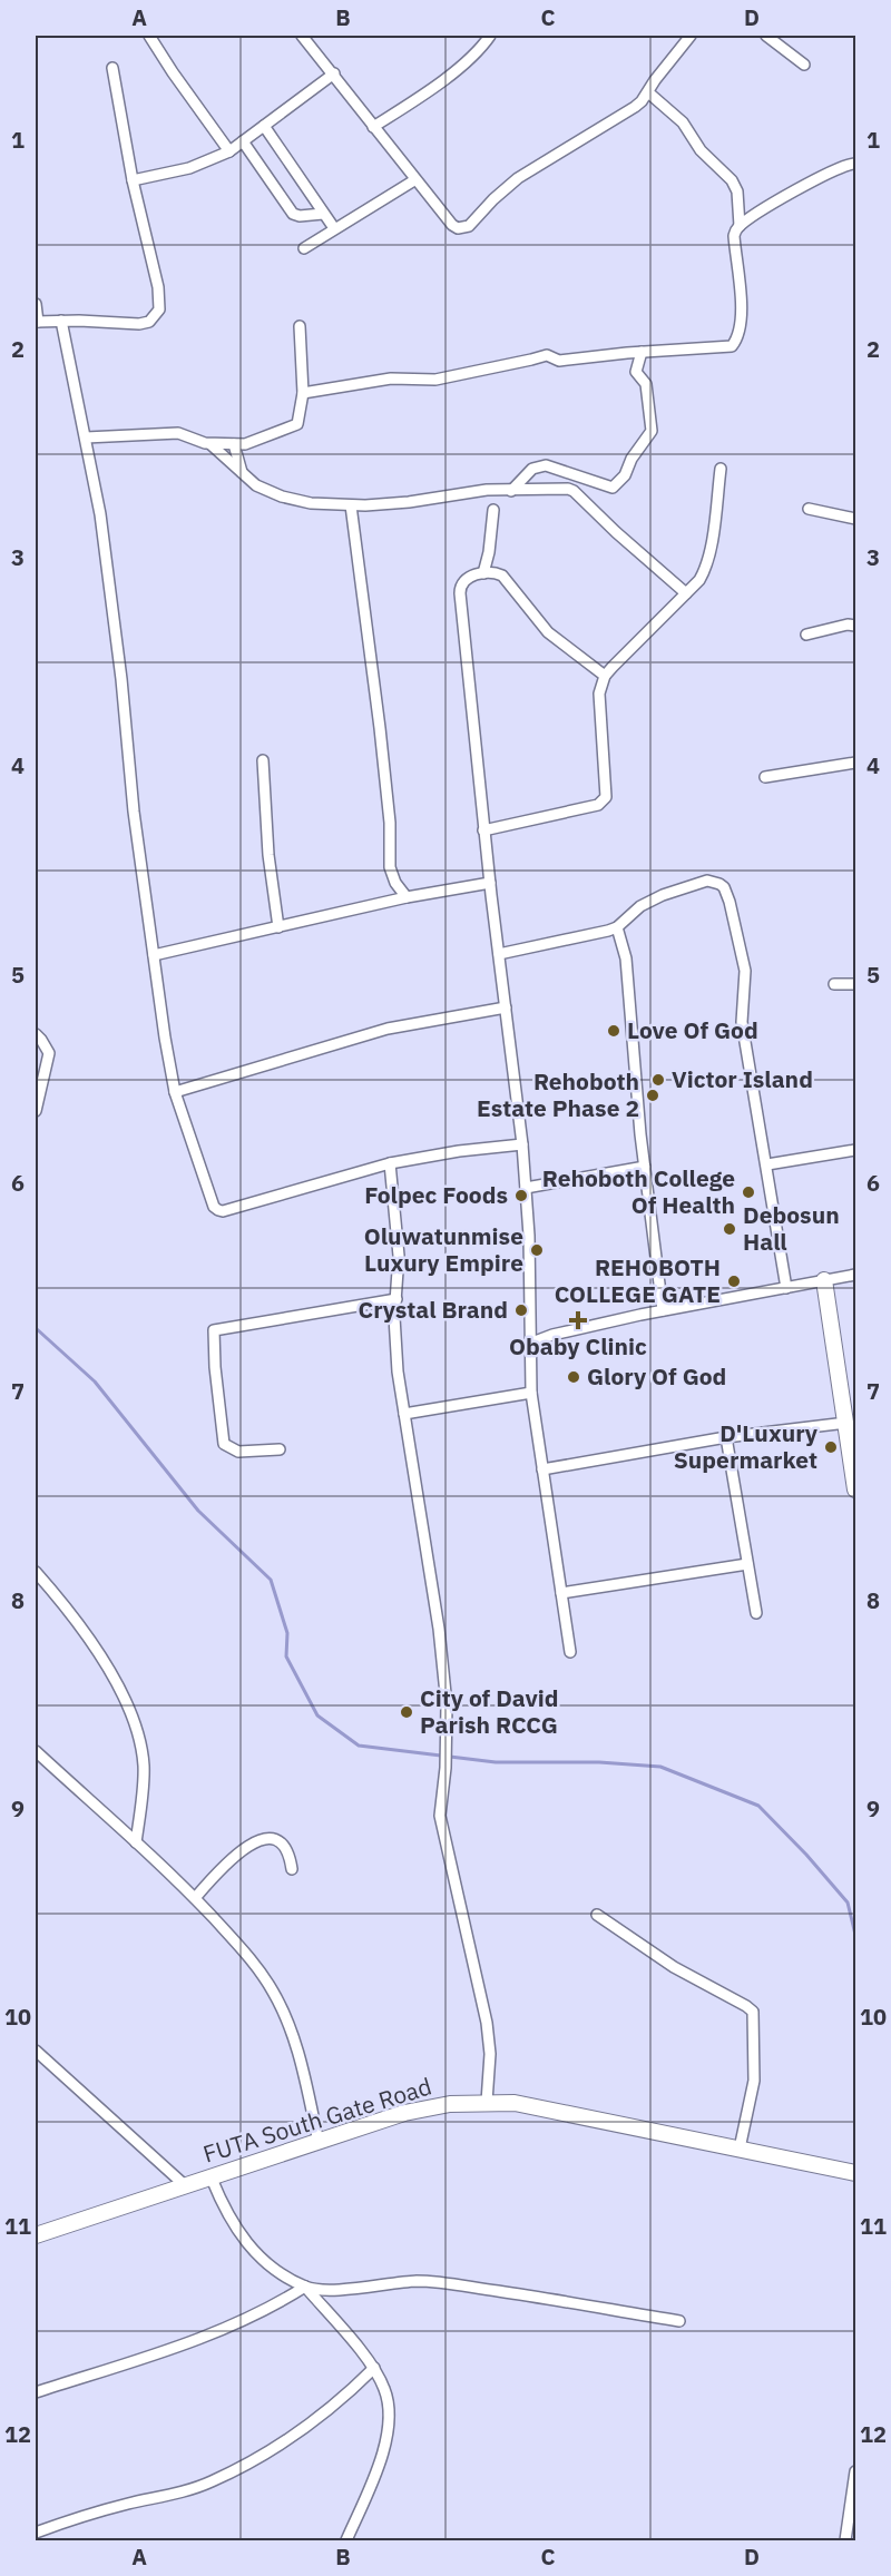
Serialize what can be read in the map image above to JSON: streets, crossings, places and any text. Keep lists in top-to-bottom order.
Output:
{
  "streets": {
    "main road": ["FUTA South Gate Road"]
  },
  "places": {
    "other": [
      "Love Of God",
      "Victor Island",
      "Rehoboth Estate Phase 2",
      "Rehoboth College Of Health",
      "Folpec Foods",
      "Debosun Hall",
      "Oluwatunmise Luxury Empire",
      "REHOBOTH COLLEGE GATE",
      "Crystal Brand",
      "Glory Of God",
      "D'Luxury Supermarket",
      "City of David Parish RCCG"
    ],
    "health": ["Obaby Clinic"]
  },
  "grid": {
    "columns": [
      "A",
      "B",
      "C",
      "D"
    ],
    "rows": [
      "1",
      "2",
      "3",
      "4",
      "5",
      "6",
      "7",
      "8",
      "9",
      "10",
      "11",
      "12"
    ]
  }
}
